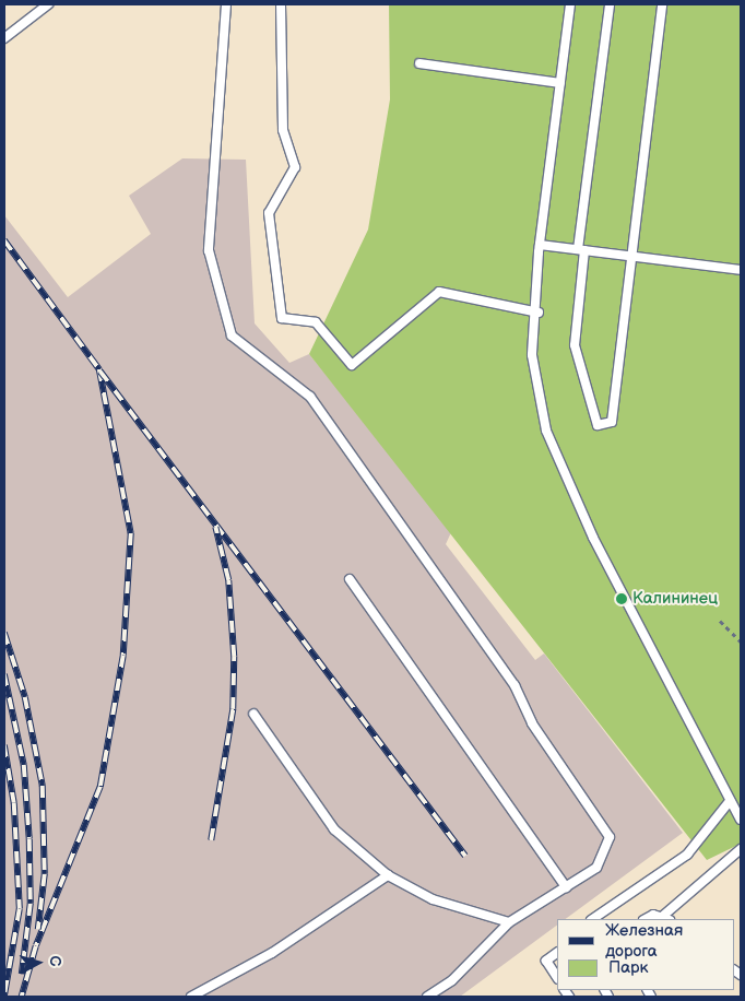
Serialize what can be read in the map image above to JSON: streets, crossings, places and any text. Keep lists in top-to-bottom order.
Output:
{
  "places": ["Калининец"],
  "legend": ["Железная дорога", "Парк"],
  "north": "right"
}
